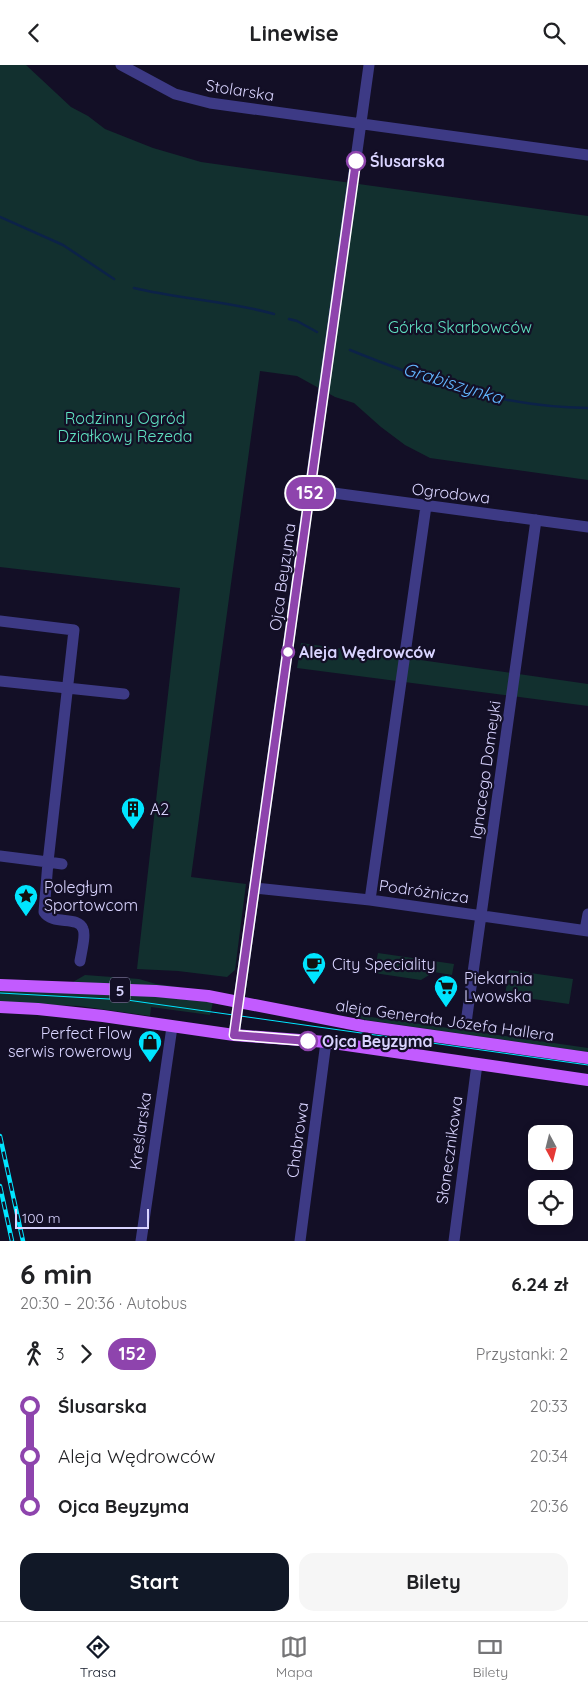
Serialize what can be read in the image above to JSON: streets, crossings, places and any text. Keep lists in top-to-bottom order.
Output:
{
  "streets": {
    "main road": ["5", "aleja Generała Józefa Hallera"],
    "street": [
      "Stolarska",
      "Ogrodowa",
      "Ojca Beyzyma",
      "Ignacego Domeyki",
      "Podróżnicza",
      "Kreślarska",
      "Chabrowa",
      "Słonecznikowa"
    ]
  },
  "crossings": [
    ["Stolarska", "Ojca Beyzyma"],
    ["Ogrodowa", "Ojca Beyzyma"],
    ["Ogrodowa", "Ignacego Domeyki"],
    ["Ojca Beyzyma", "Podróżnicza"],
    ["Ojca Beyzyma", "5"],
    ["Ojca Beyzyma", "aleja Generała Józefa Hallera"],
    ["Ignacego Domeyki", "Podróżnicza"],
    ["5", "Kreślarska"],
    ["5", "Chabrowa"],
    ["5", "Słonecznikowa"]
  ],
  "water": ["Grabiszynka"],
  "parks": ["Górka Skarbowców", "Rodzinny Ogród Działkowy Rezeda"],
  "places": {
    "other": ["Ślusarska", "Aleja Wędrowców", "Ojca Beyzyma"],
    "building": ["A2"],
    "place": ["Poległym Sportowcom"],
    "cafe": ["City Speciality"],
    "supermarket": ["Piekarnia Lwowska"],
    "shop": ["Perfect Flow serwis rowerowy"]
  },
  "lines": ["bus line 152"],
  "scale_bar": "100 m",
  "north": "bottom",
  "page": {
    "header": "Linewise",
    "on_map": "152",
    "scale": "100 m",
    "heading": ["6 min", "20:30 – 20:36 · Autobus", "6.24 zł"],
    "legs": ["3", "152", "Przystanki: 2"],
    "list": [
      {
        "name": "Ślusarska",
        "value": "20:33"
      },
      {
        "name": "Aleja Wędrowców",
        "value": "20:34"
      },
      {
        "name": "Ojca Beyzyma",
        "value": "20:36"
      }
    ],
    "buttons": ["Start", "Bilety"],
    "tabs": ["Trasa", "Mapa", "Bilety"]
  }
}
